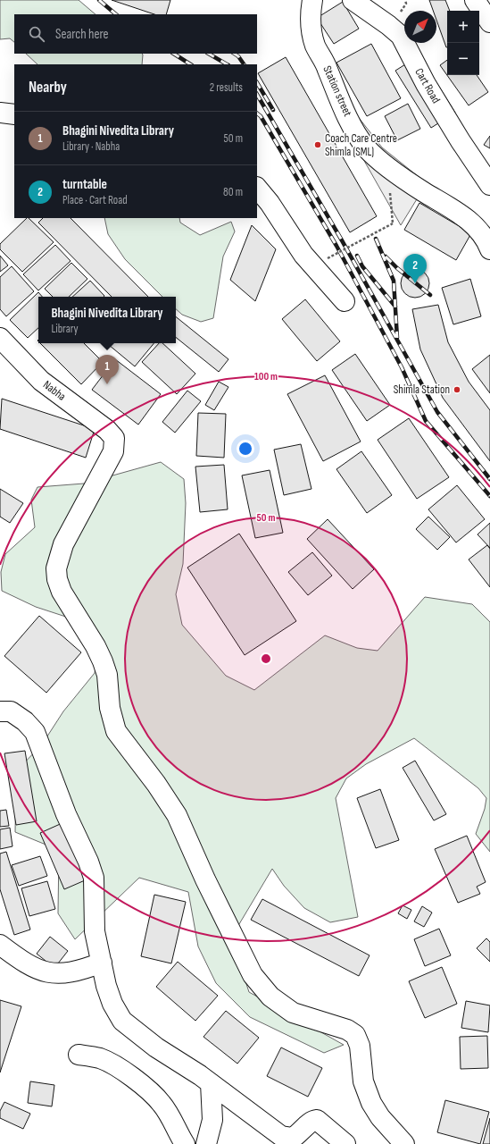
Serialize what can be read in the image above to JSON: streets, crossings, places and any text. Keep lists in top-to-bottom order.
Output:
{
  "streets": {
    "street": ["Cart Road", "Station street", "Nabha"]
  },
  "places": ["Coach Care Centre Shimla (SML)", "Shimla Station"],
  "north": "top right",
  "page": {
    "map_buttons": ["+", "−"],
    "search": "Search here",
    "heading": ["Nearby", "2 results"],
    "list": [
      {
        "mark": "1",
        "name": "Bhagini Nivedita Library",
        "note": "Library · Nabha",
        "value": "50 m"
      },
      {
        "mark": "2",
        "name": "turntable",
        "note": "Place · Cart Road",
        "value": "80 m"
      }
    ],
    "pins": ["2", "1"],
    "popup": ["Bhagini Nivedita Library", "Library"]
  },
  "rings": ["100 m", "50 m"]
}
